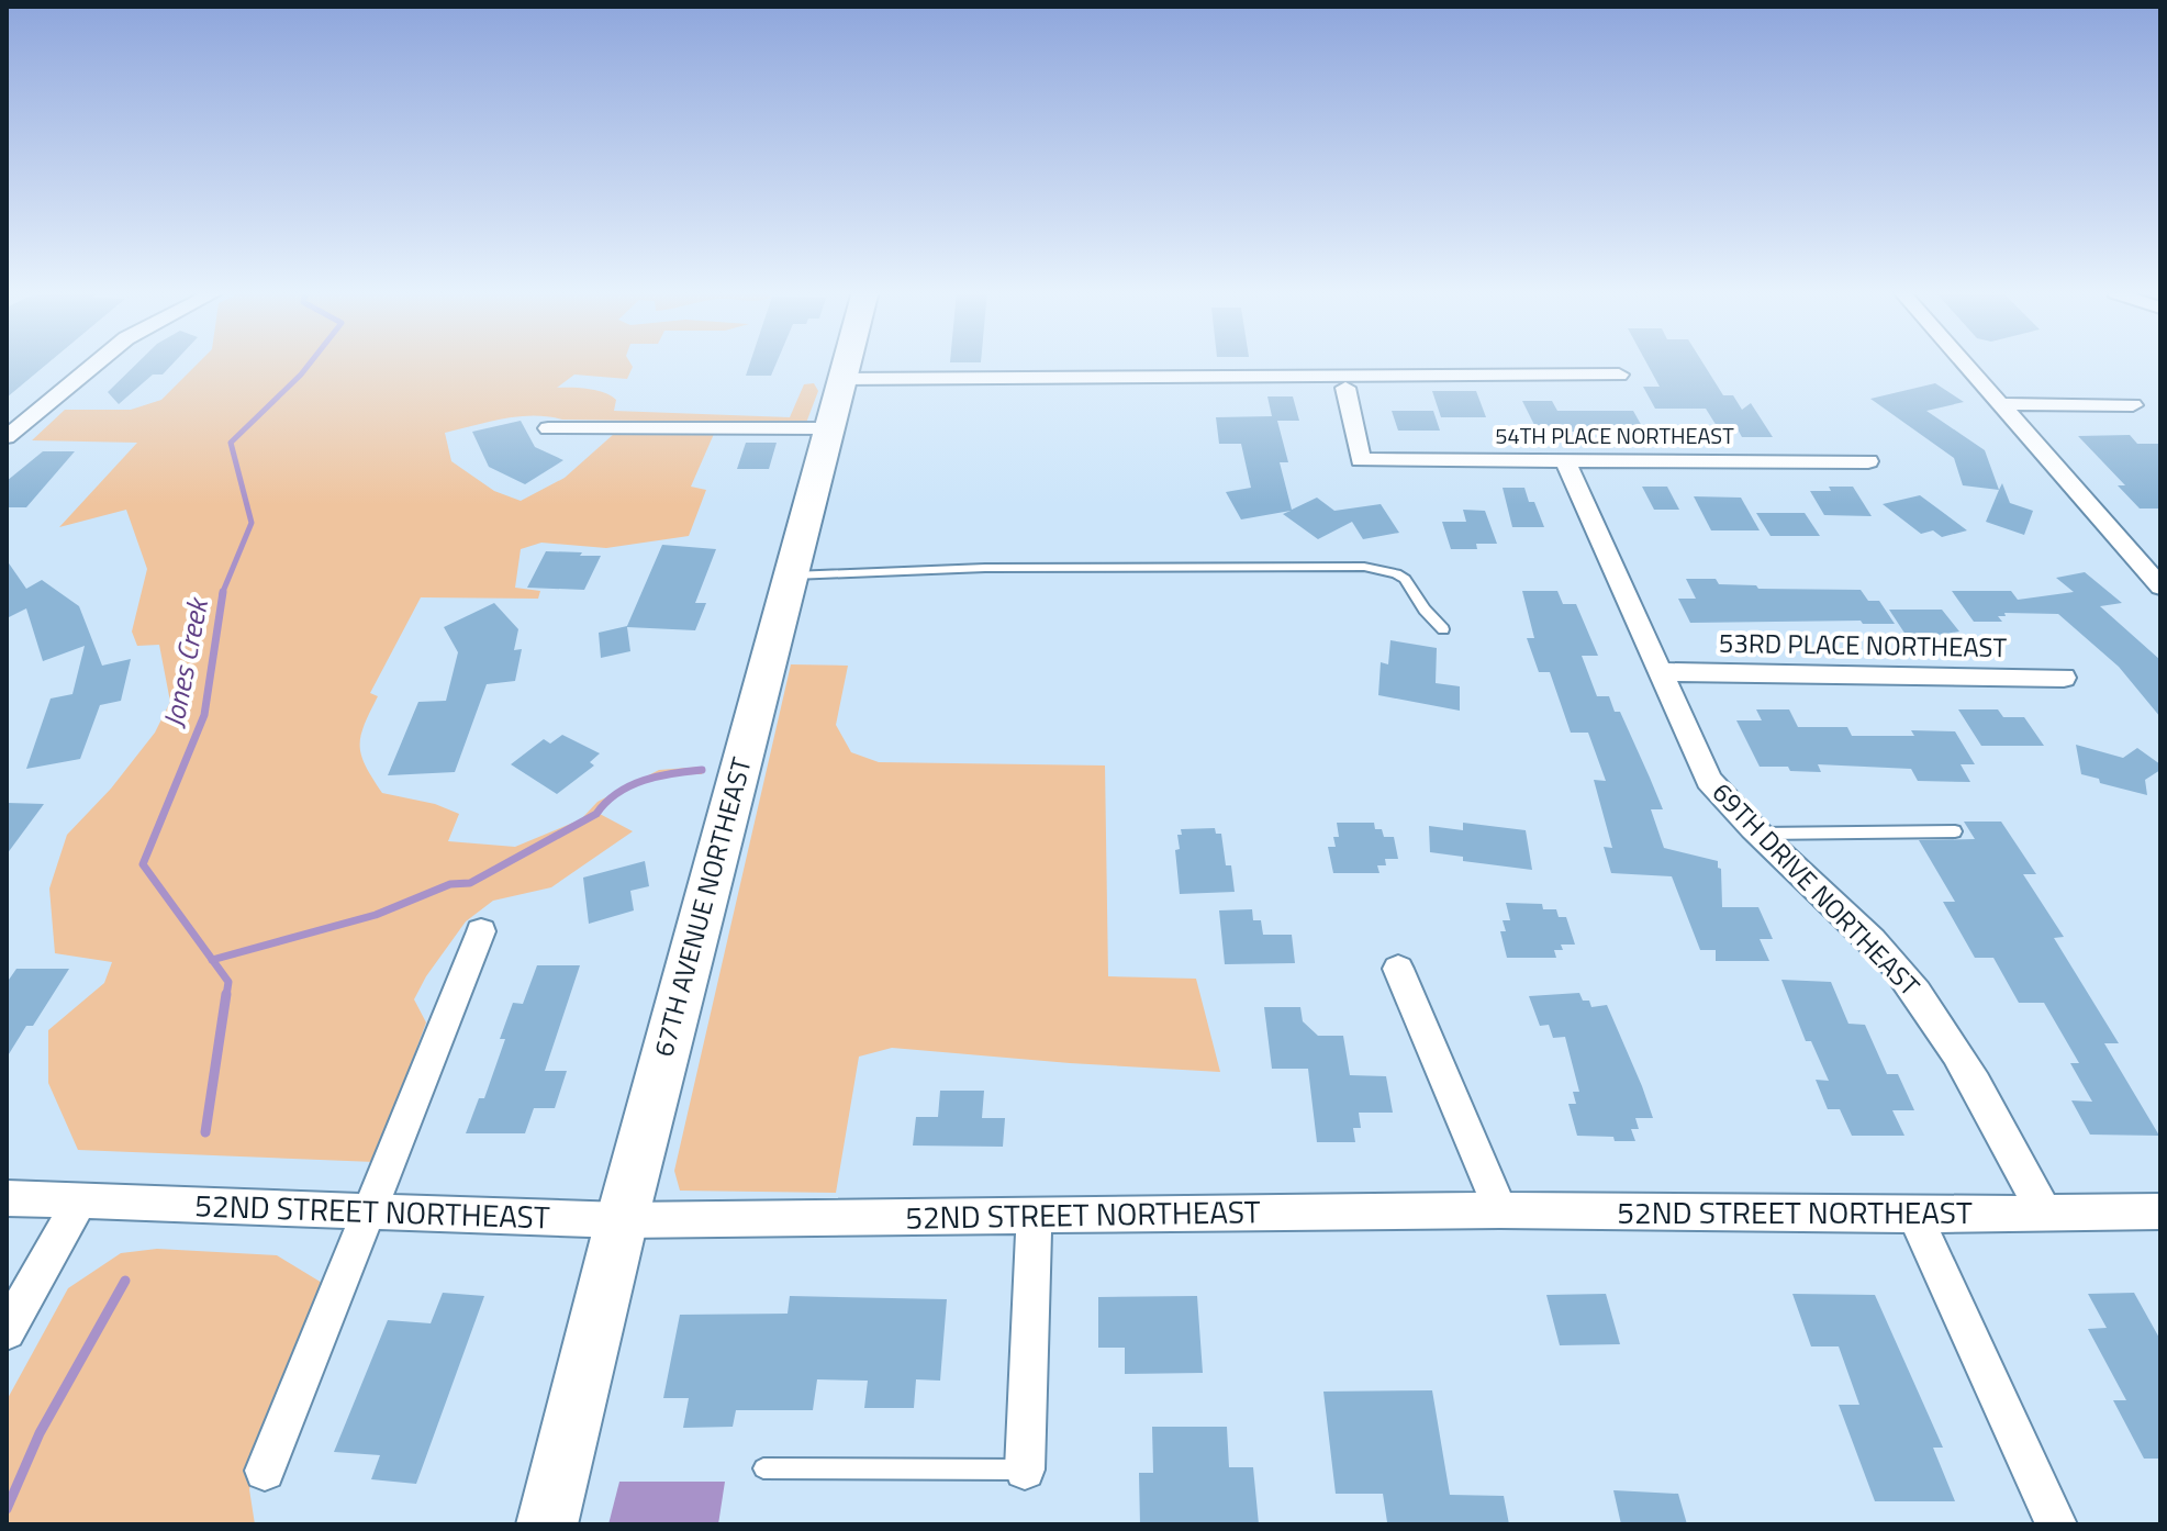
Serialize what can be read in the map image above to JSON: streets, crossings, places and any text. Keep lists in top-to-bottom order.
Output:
{
  "streets": {
    "street": [
      "54TH PLACE NORTHEAST",
      "53RD PLACE NORTHEAST",
      "69TH DRIVE NORTHEAST",
      "67TH AVENUE NORTHEAST",
      "52ND STREET NORTHEAST"
    ]
  },
  "crossings": [
    ["54TH PLACE NORTHEAST", "69TH DRIVE NORTHEAST"],
    ["53RD PLACE NORTHEAST", "69TH DRIVE NORTHEAST"],
    ["69TH DRIVE NORTHEAST", "52ND STREET NORTHEAST"],
    ["67TH AVENUE NORTHEAST", "52ND STREET NORTHEAST"]
  ],
  "water": ["Jones Creek"]
}
